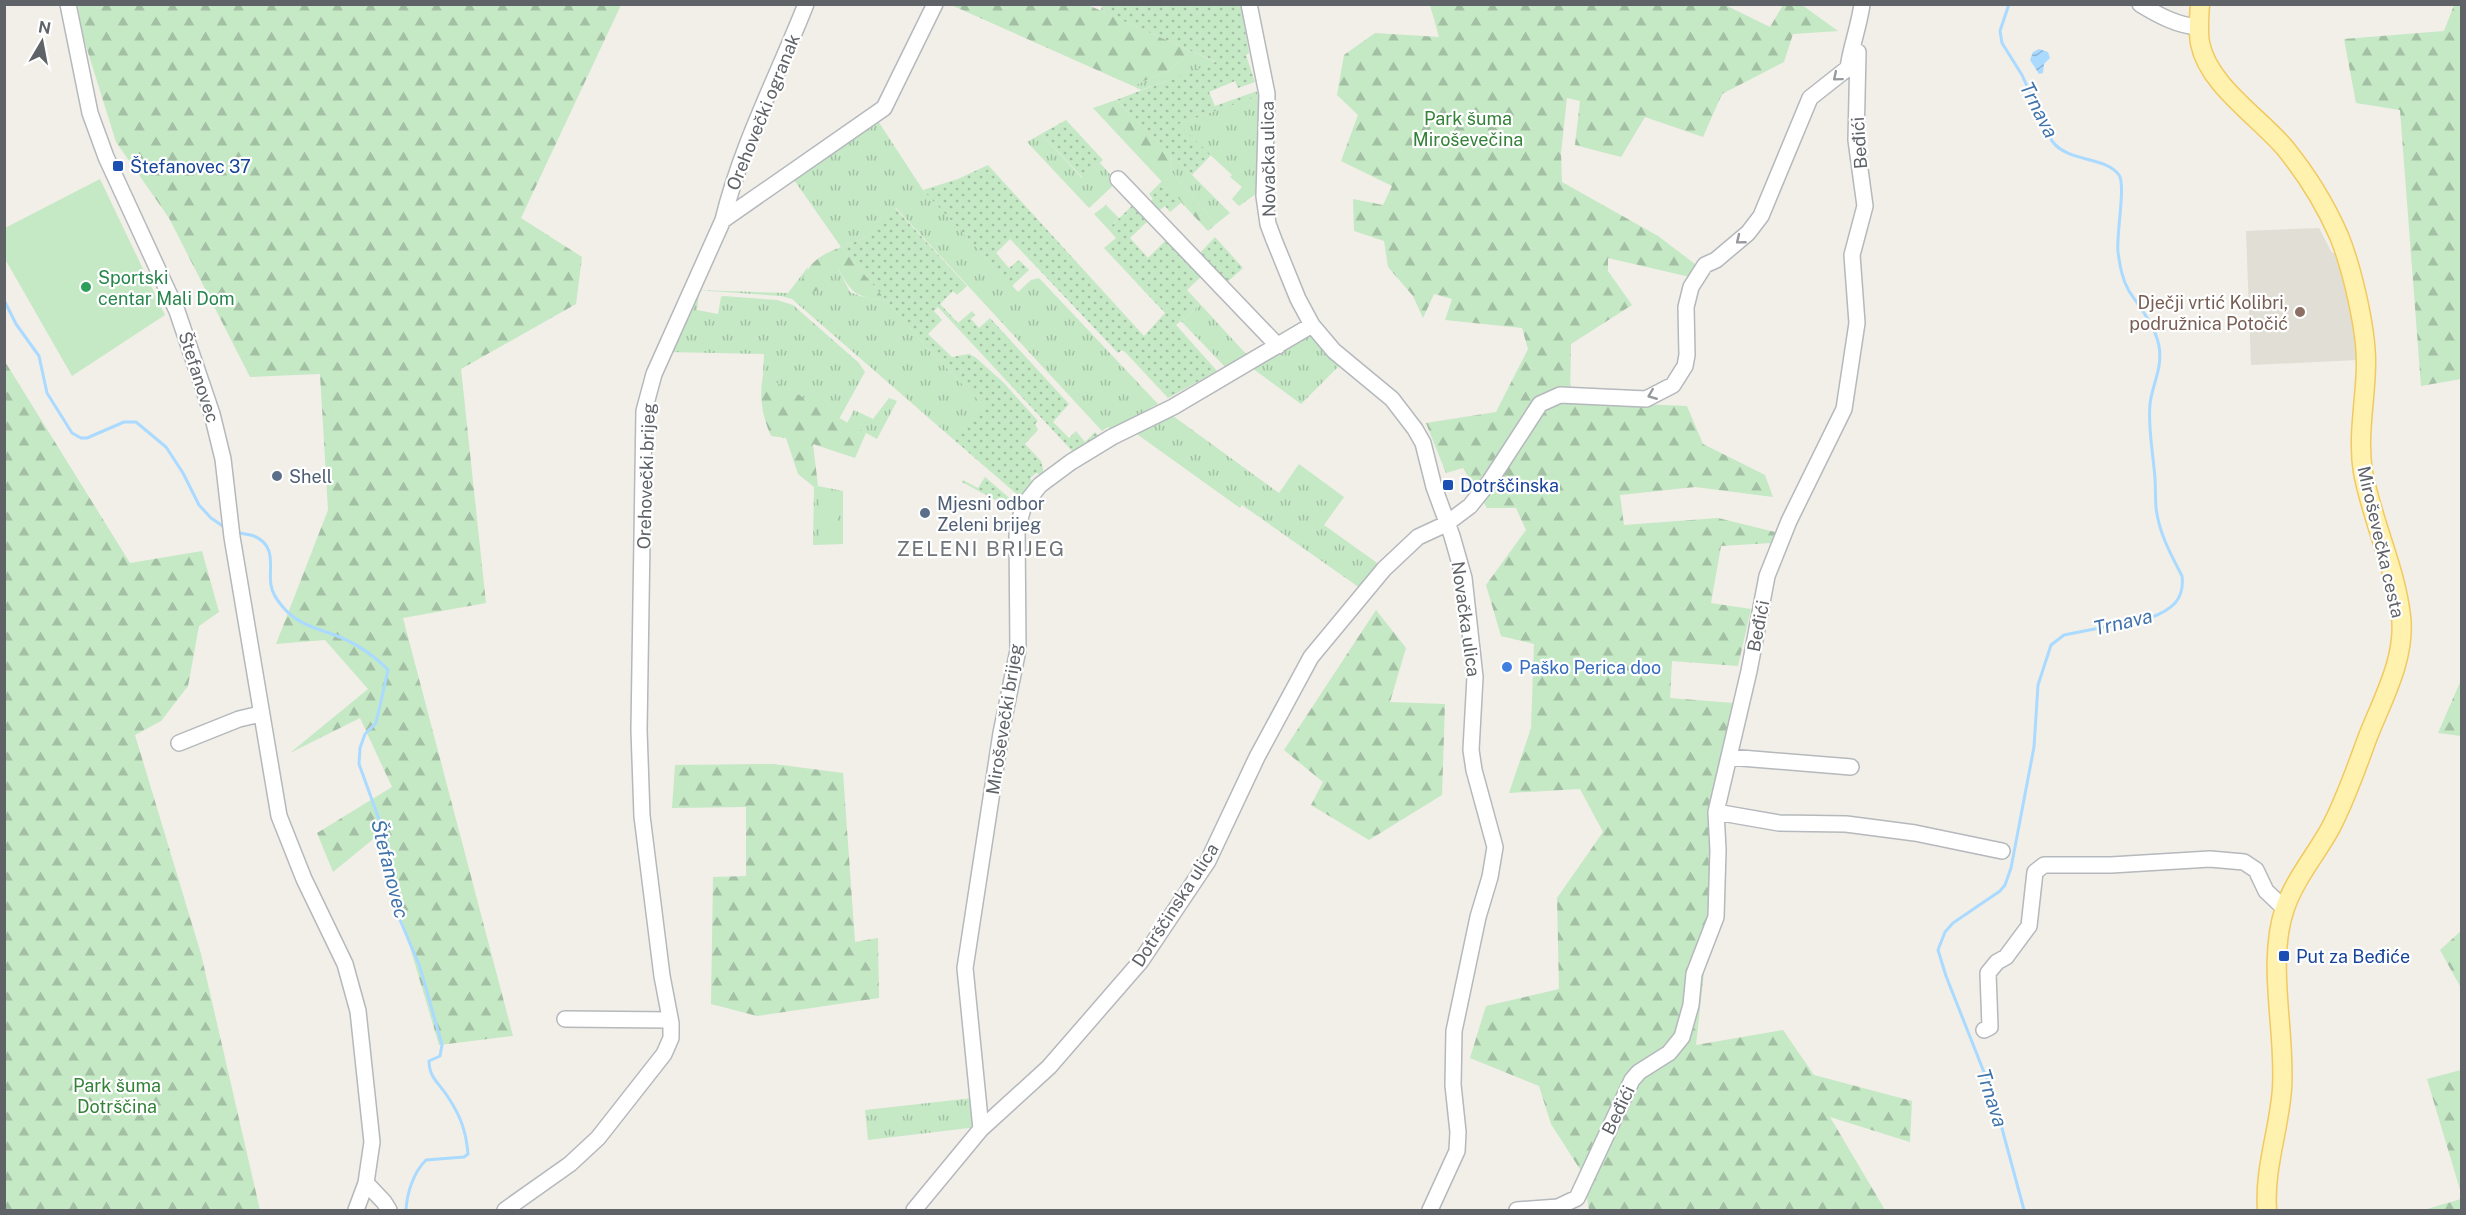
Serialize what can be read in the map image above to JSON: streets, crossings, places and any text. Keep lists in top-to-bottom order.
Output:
{
  "streets": {
    "main road": ["Miroševečka cesta"],
    "street": [
      "Orehovečki ogranak",
      "Beđići",
      "Novačka ulica",
      "Štefanovec",
      "Orehovečki brijeg",
      "Miroševečki brijeg",
      "Dotrščinska ulica"
    ]
  },
  "crossings": [
    ["Orehovečki ogranak", "Orehovečki brijeg"],
    ["Beđići", "Dotrščinska ulica"],
    ["Novačka ulica", "Miroševečki brijeg"],
    ["Novačka ulica", "Dotrščinska ulica"],
    ["Miroševečki brijeg", "Dotrščinska ulica"]
  ],
  "one_way": ["Dotrščinska ulica"],
  "districts": ["ZELENI BRIJEG"],
  "water": ["Trnava", "Štefanovec"],
  "parks": ["Park šuma Miroševečina", "Park šuma Dotrščina"],
  "places": {
    "transit": ["Štefanovec 37", "Dotrščinska", "Put za Beđiće"],
    "other": [
      "Sportski centar Mali Dom",
      "Dječji vrtić Kolibri, podružnica Potočić",
      "Shell",
      "Mjesni odbor Zeleni brijeg",
      "Paško Perica doo"
    ]
  },
  "north": "top"
}
